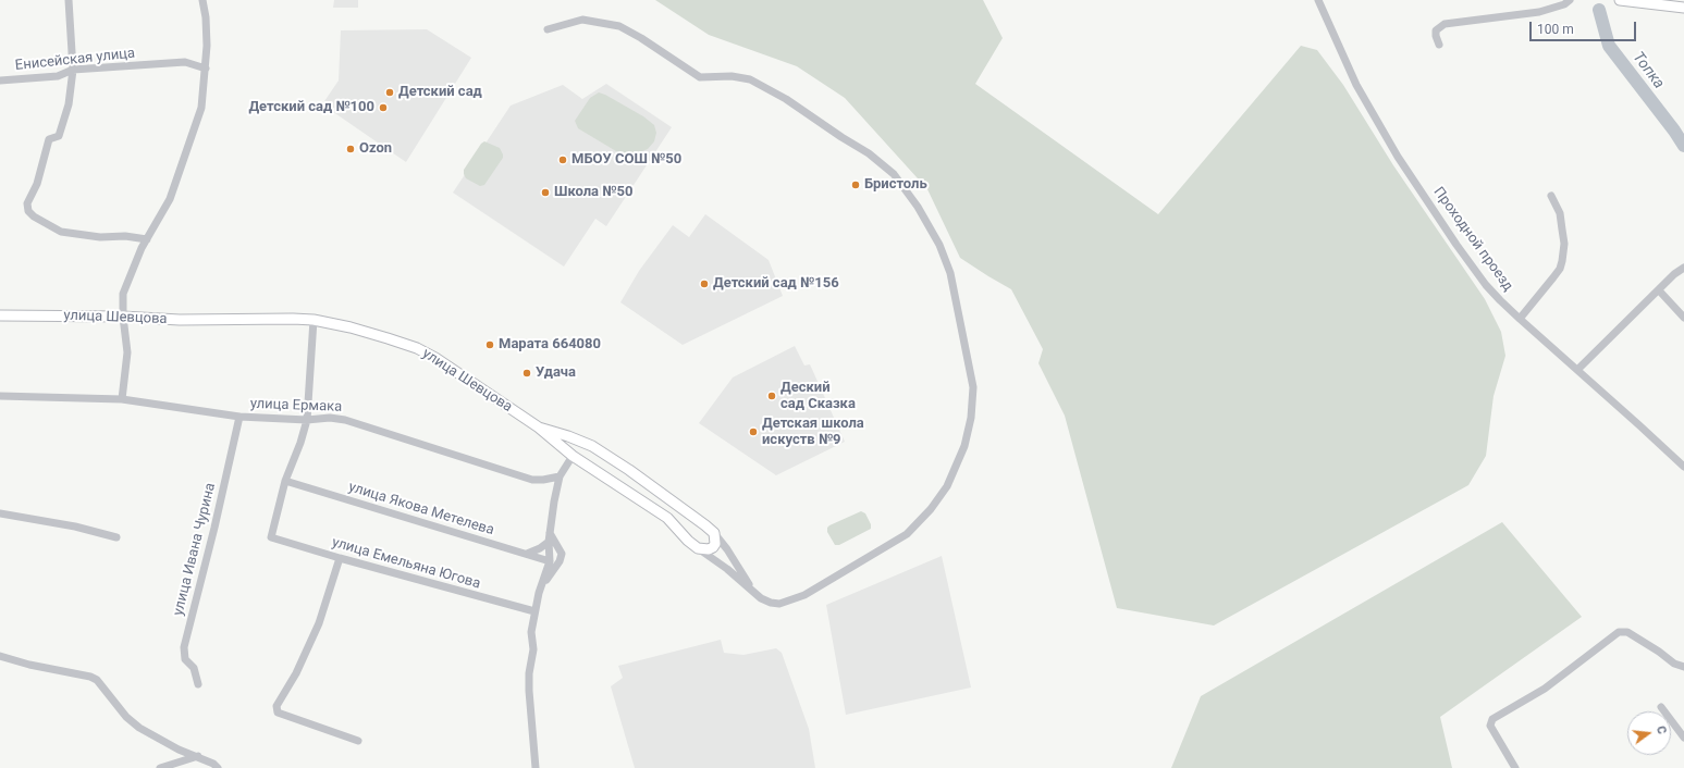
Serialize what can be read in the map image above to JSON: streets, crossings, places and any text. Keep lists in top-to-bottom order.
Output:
{
  "streets": {
    "main road": ["улица Шевцова"],
    "street": [
      "Енисейская улица",
      "Проходной проезд",
      "улица Ермака",
      "улица Якова Метелева",
      "улица Ивана Чурина",
      "улица Емельяна Югова"
    ]
  },
  "crossings": [
    ["улица Ермака", "улица Ивана Чурина"],
    ["улица Якова Метелева", "улица Емельяна Югова"]
  ],
  "water": ["Топка"],
  "places": [
    "Детский сад",
    "Детский сад №100",
    "Ozon",
    "МБОУ СОШ №50",
    "Бристоль",
    "Школа №50",
    "Детский сад №156",
    "Марата 664080",
    "Удача",
    "Деский сад Сказка",
    "Детская школа искуств №9"
  ],
  "scale_bar": "100 m",
  "north": "right"
}
